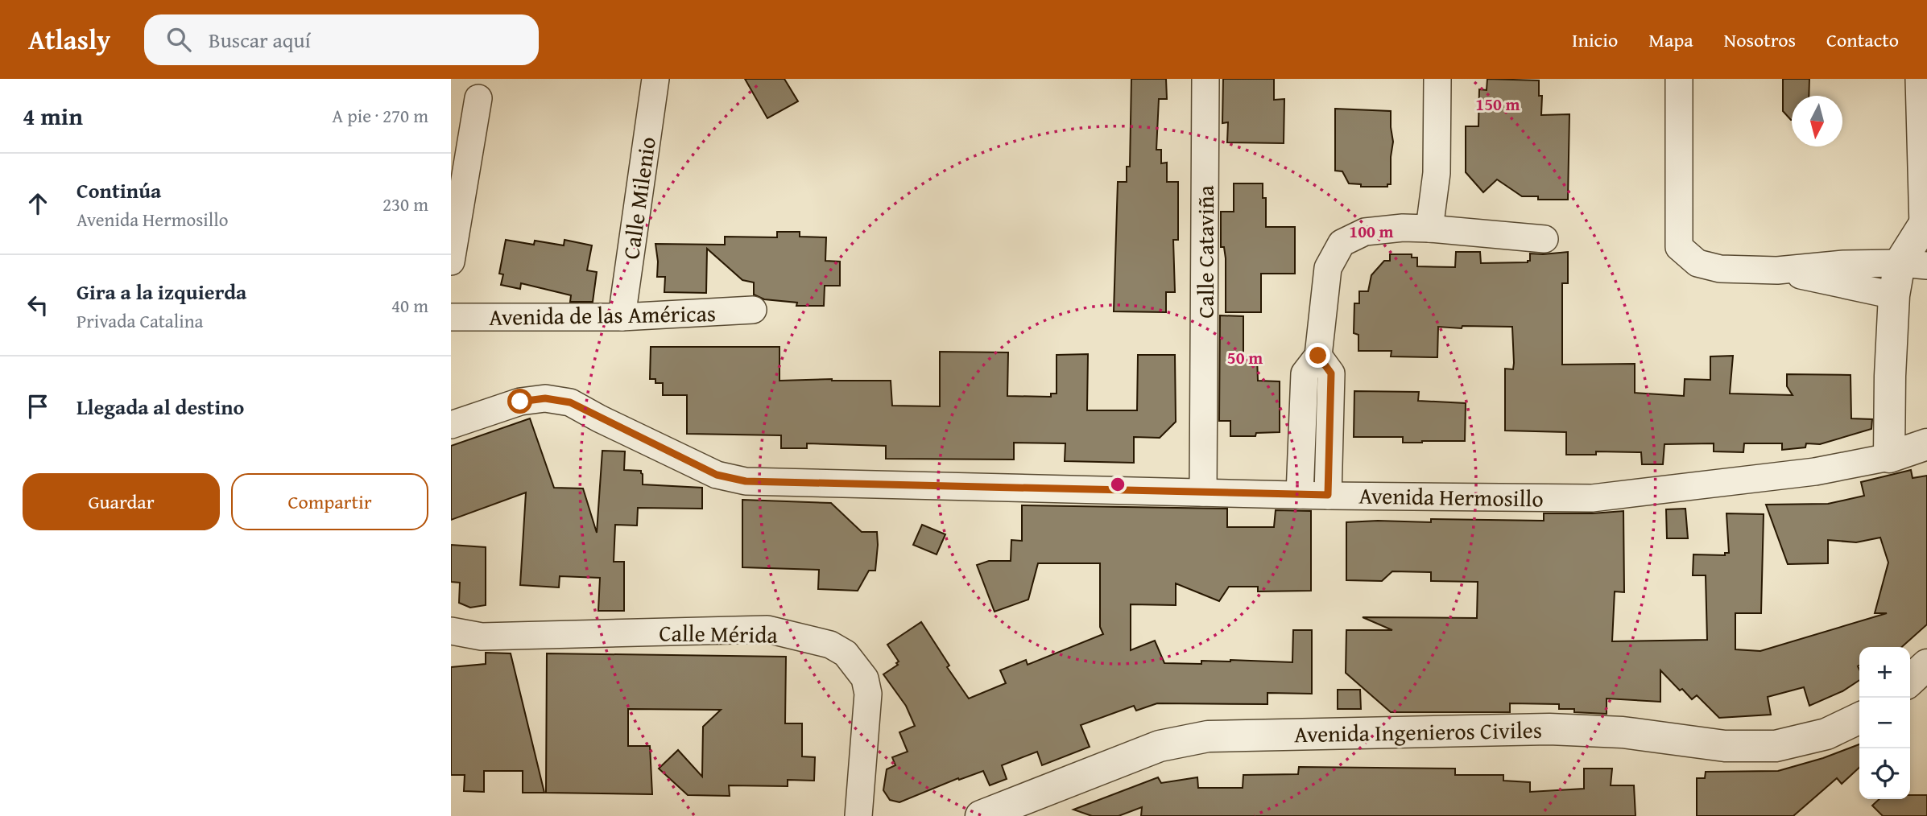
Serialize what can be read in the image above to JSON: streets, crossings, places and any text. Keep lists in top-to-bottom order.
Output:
{
  "streets": {
    "street": [
      "Calle Milenio",
      "Calle Cataviña",
      "Avenida de las Américas",
      "Avenida Hermosillo",
      "Calle Mérida",
      "Avenida Ingenieros Civiles"
    ]
  },
  "crossings": [
    ["Calle Milenio", "Avenida de las Américas"],
    ["Calle Cataviña", "Avenida Hermosillo"]
  ],
  "north": "bottom",
  "page": {
    "header": "Atlasly",
    "search": "Buscar aquí",
    "nav": [
      "Inicio",
      "Mapa",
      "Nosotros",
      "Contacto"
    ],
    "heading": ["4 min", "A pie · 270 m"],
    "list": [
      ["Continúa", "Avenida Hermosillo", "230 m"],
      ["Gira a la izquierda", "Privada Catalina", "40 m"],
      "Llegada al destino"
    ],
    "buttons": ["Guardar", "Compartir"],
    "map_buttons": ["+", "−"]
  },
  "rings": ["150 m", "100 m", "50 m"]
}
